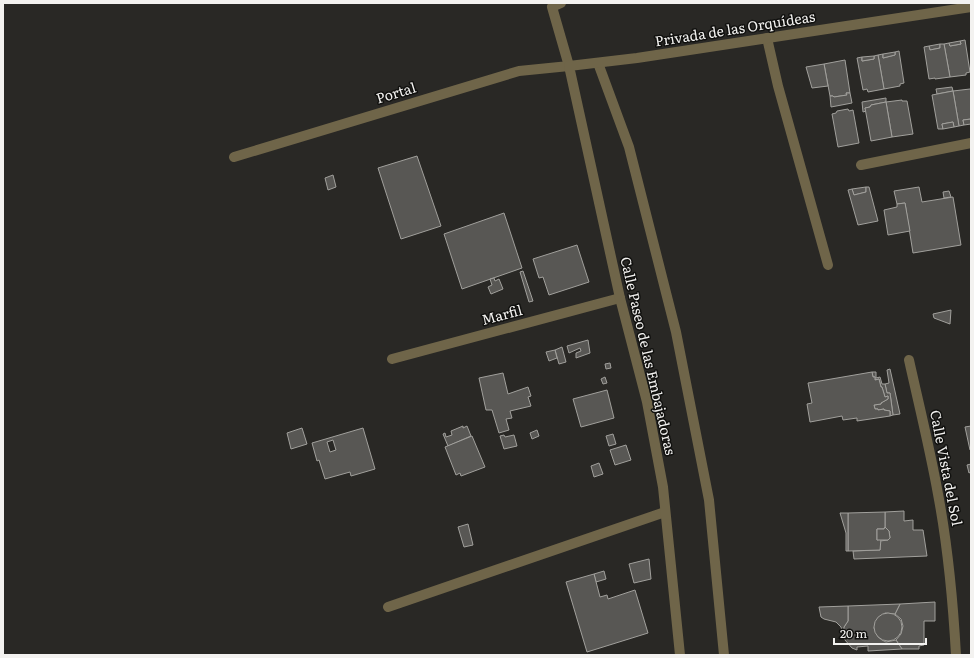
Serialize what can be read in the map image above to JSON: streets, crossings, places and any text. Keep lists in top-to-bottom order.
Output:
{
  "streets": {
    "street": [
      "Privada de las Orquídeas",
      "Portal",
      "Marfil",
      "Calle Paseo de las Embajadoras",
      "Calle Vista del Sol"
    ]
  },
  "crossings": [
    ["Portal", "Calle Paseo de las Embajadoras"],
    ["Marfil", "Calle Paseo de las Embajadoras"]
  ],
  "scale_bar": "20 m"
}
